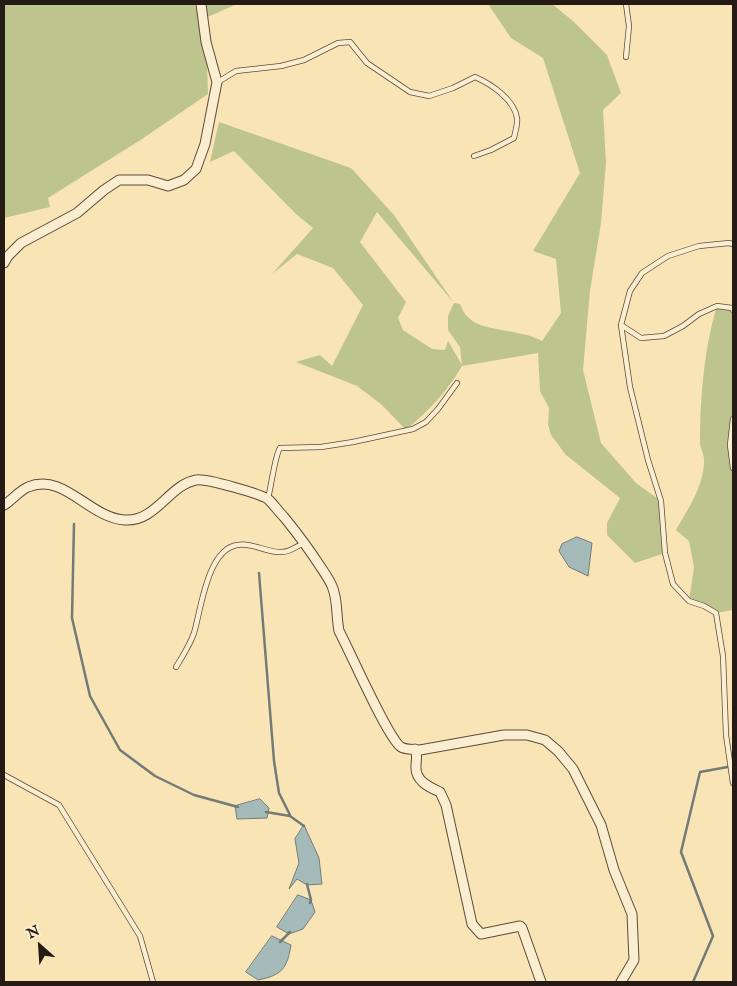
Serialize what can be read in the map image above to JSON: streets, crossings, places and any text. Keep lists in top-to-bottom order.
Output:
{
  "north": "top left"
}
